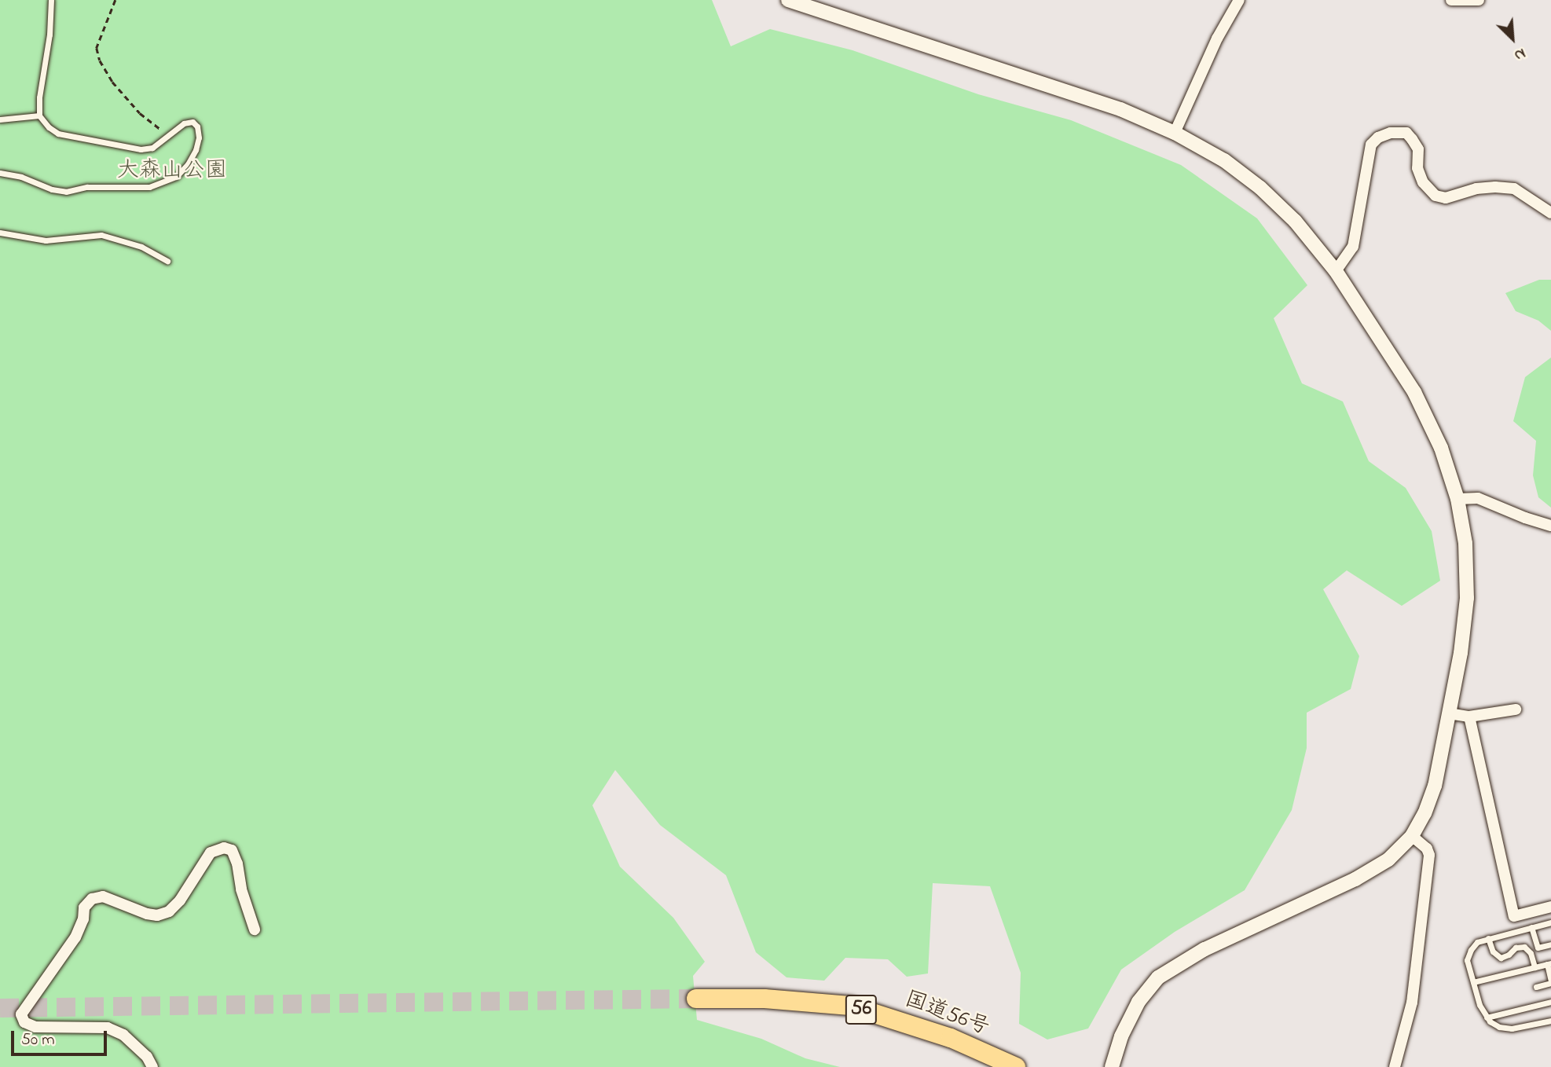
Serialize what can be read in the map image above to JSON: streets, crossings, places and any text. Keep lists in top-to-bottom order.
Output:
{
  "streets": {
    "highway": ["56", "国道56号"]
  },
  "parks": ["大森山公園"],
  "scale_bar": "50 m",
  "north": "bottom right"
}
